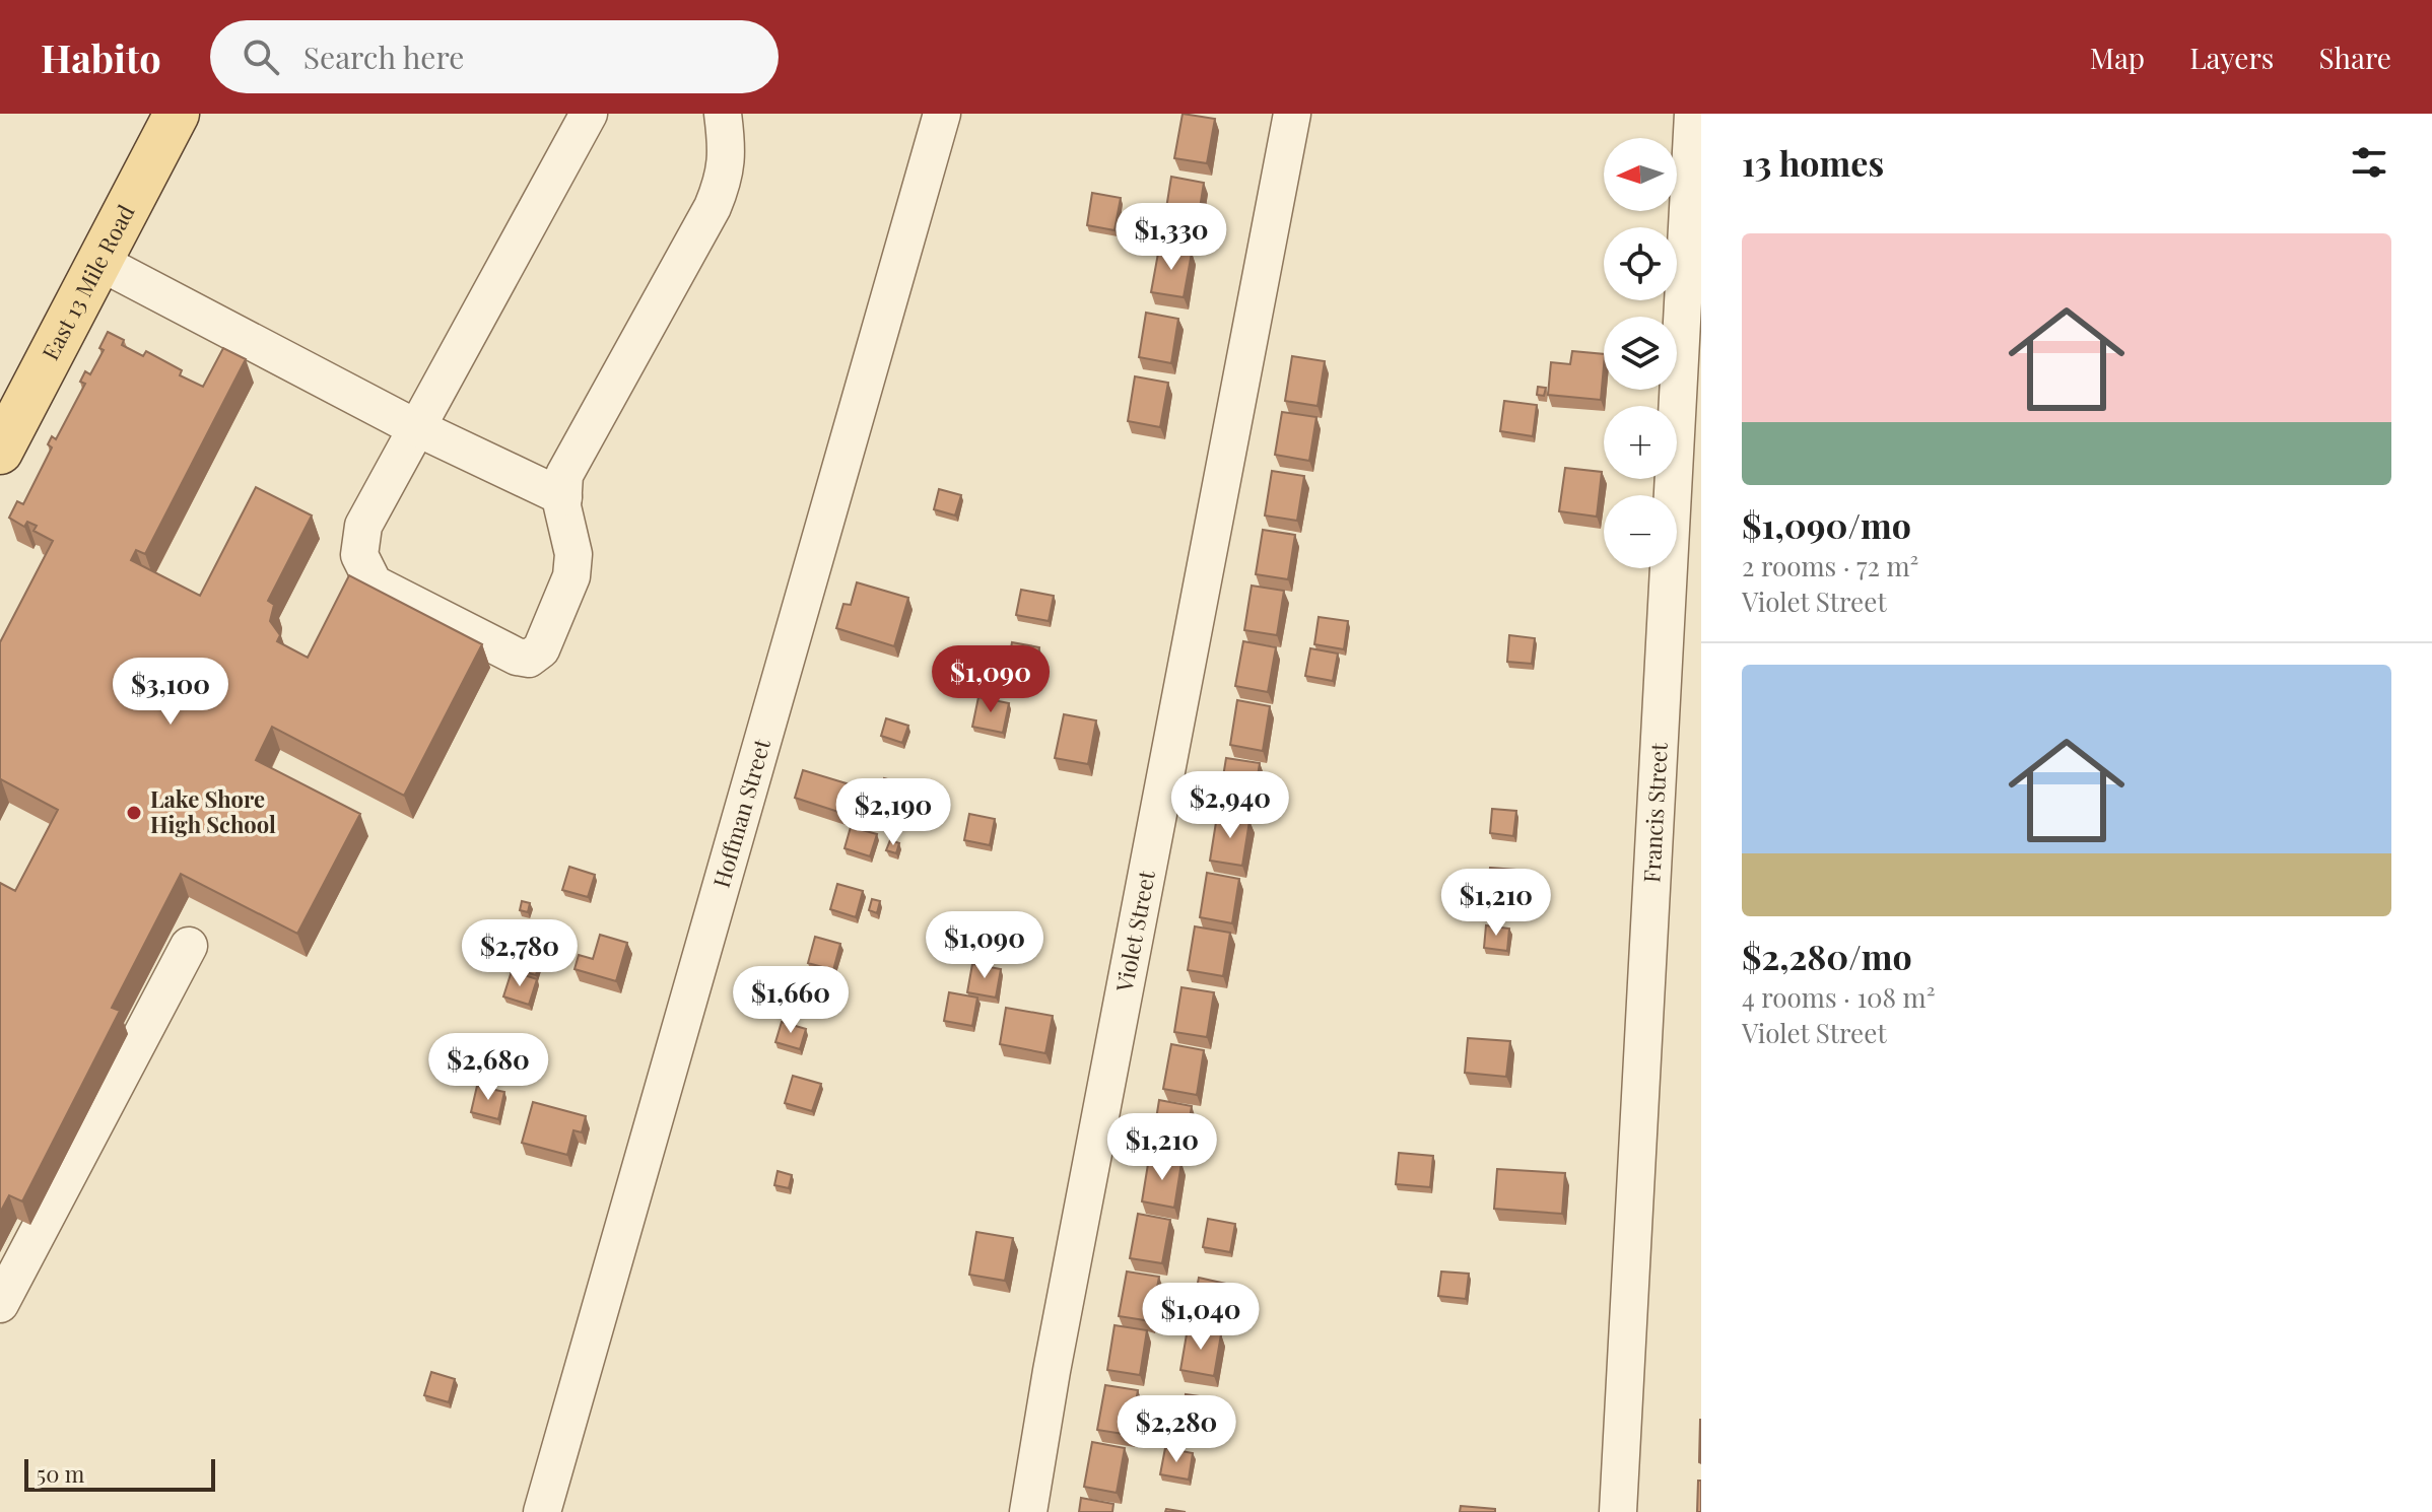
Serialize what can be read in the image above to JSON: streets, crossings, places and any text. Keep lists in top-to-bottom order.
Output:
{
  "streets": {
    "main road": ["East 13 Mile Road"],
    "street": ["Hoffman Street", "Francis Street", "Violet Street"]
  },
  "places": ["Lake Shore High School"],
  "scale_bar": "50 m",
  "north": "left",
  "page": {
    "header": "Habito",
    "search": "Search here",
    "nav": ["Map", "Layers", "Share"],
    "heading": "13 homes",
    "map_buttons": ["+", "−"],
    "price": [
      "$1,330",
      "$1,090",
      "$3,100",
      "$2,940",
      "$2,190",
      "$1,210",
      "$1,090",
      "$2,780",
      "$1,660",
      "$2,680",
      "$1,210",
      "$1,040",
      "$2,280"
    ],
    "list": [
      {
        "name": "$1,090/mo",
        "note": "2 rooms · 72 m² · Violet Street"
      },
      {
        "name": "$2,280/mo",
        "note": "4 rooms · 108 m² · Violet Street"
      }
    ],
    "scale": "50 m"
  }
}
